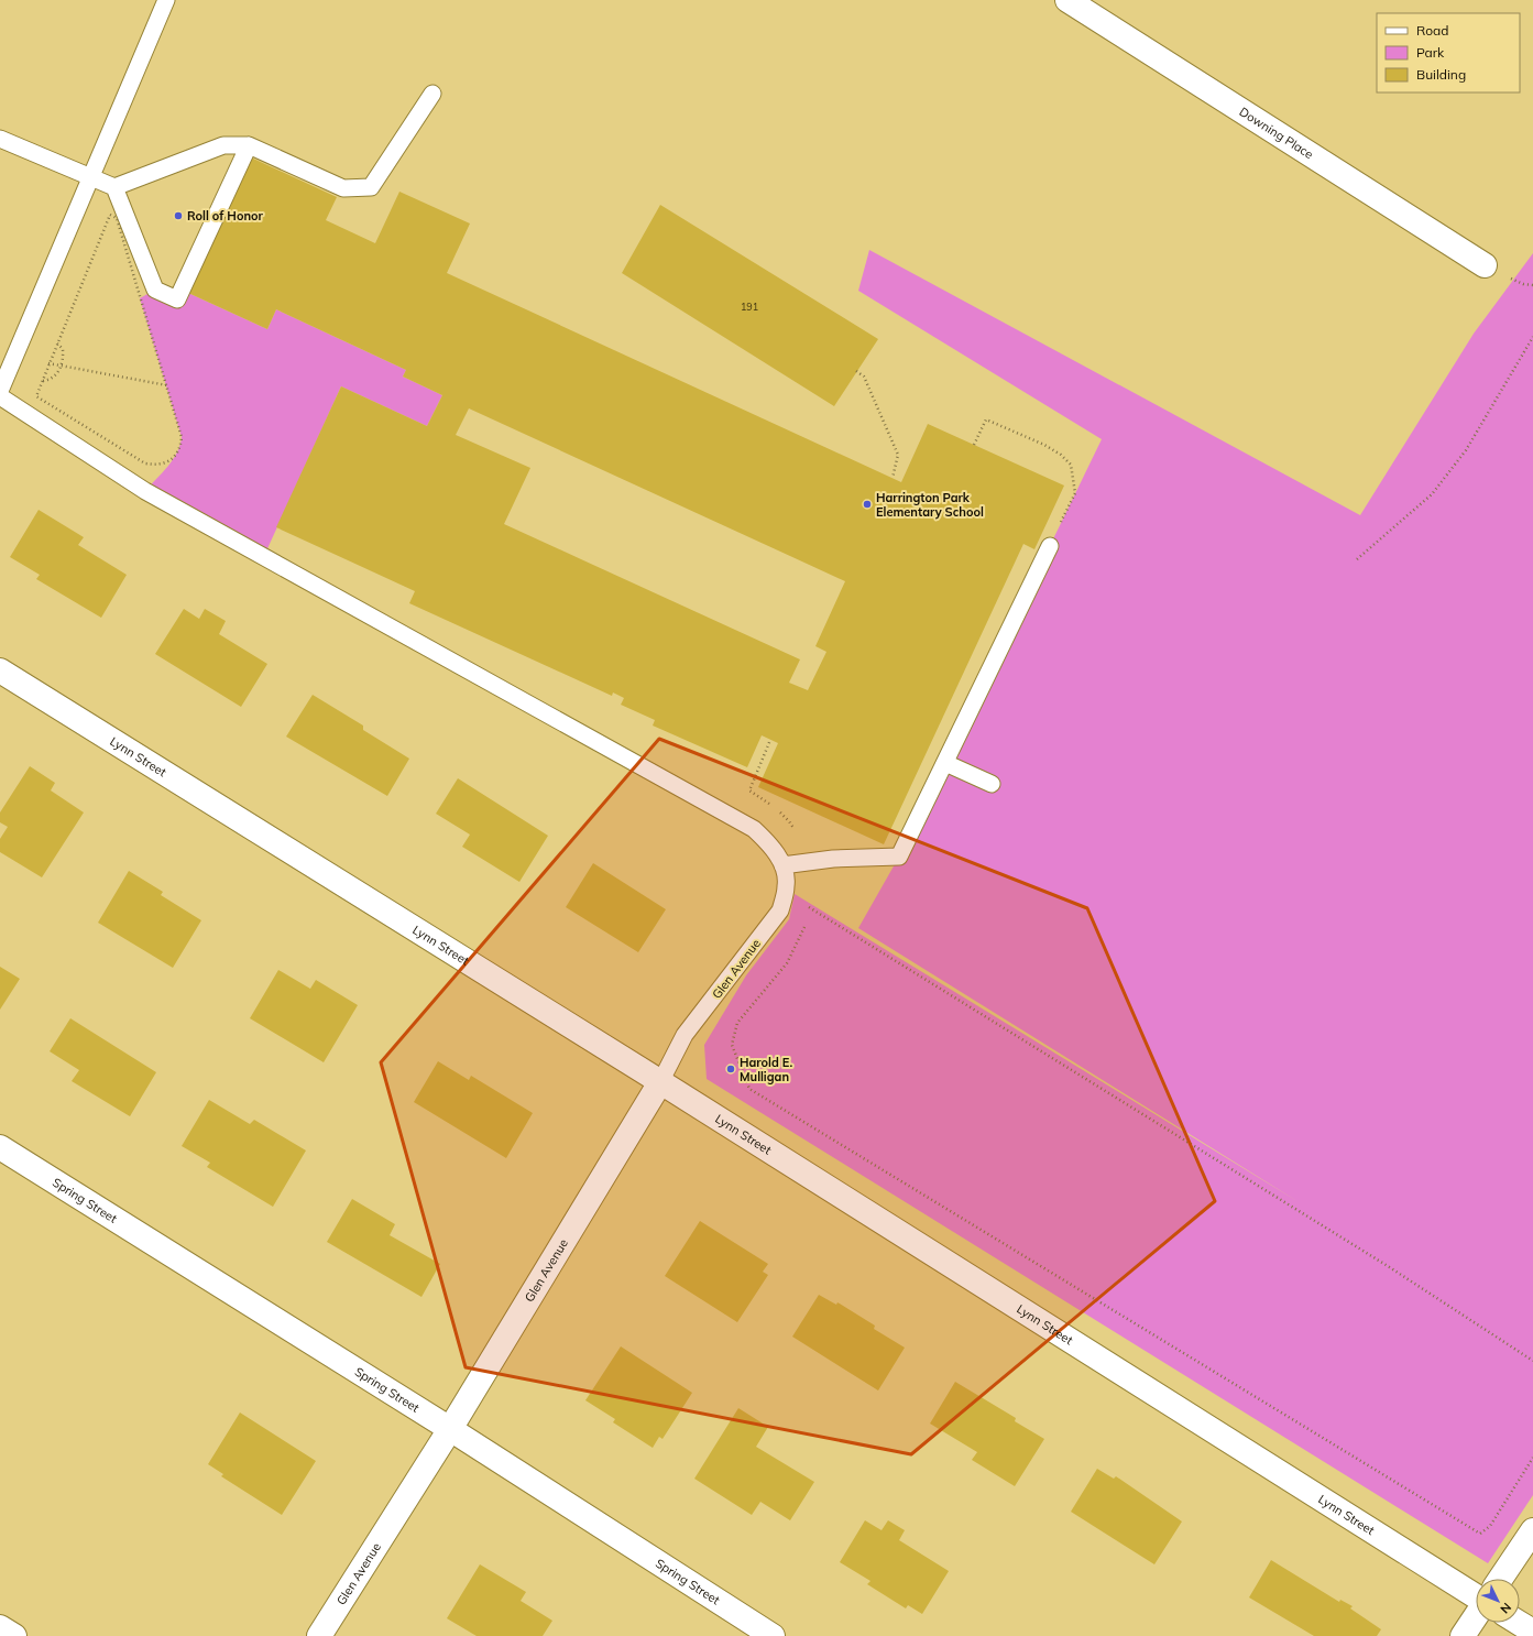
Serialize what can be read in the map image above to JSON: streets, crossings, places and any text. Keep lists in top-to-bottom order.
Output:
{
  "streets": {
    "street": [
      "Downing Place",
      "Lynn Street",
      "Glen Avenue",
      "Spring Street"
    ]
  },
  "crossings": [
    ["Lynn Street", "Glen Avenue"],
    ["Glen Avenue", "Spring Street"]
  ],
  "places": ["Roll of Honor", "Harrington Park Elementary School", "Harold E. Mulligan"],
  "house_numbers": ["191"],
  "legend": ["Road", "Park", "Building"],
  "north": "bottom right"
}
